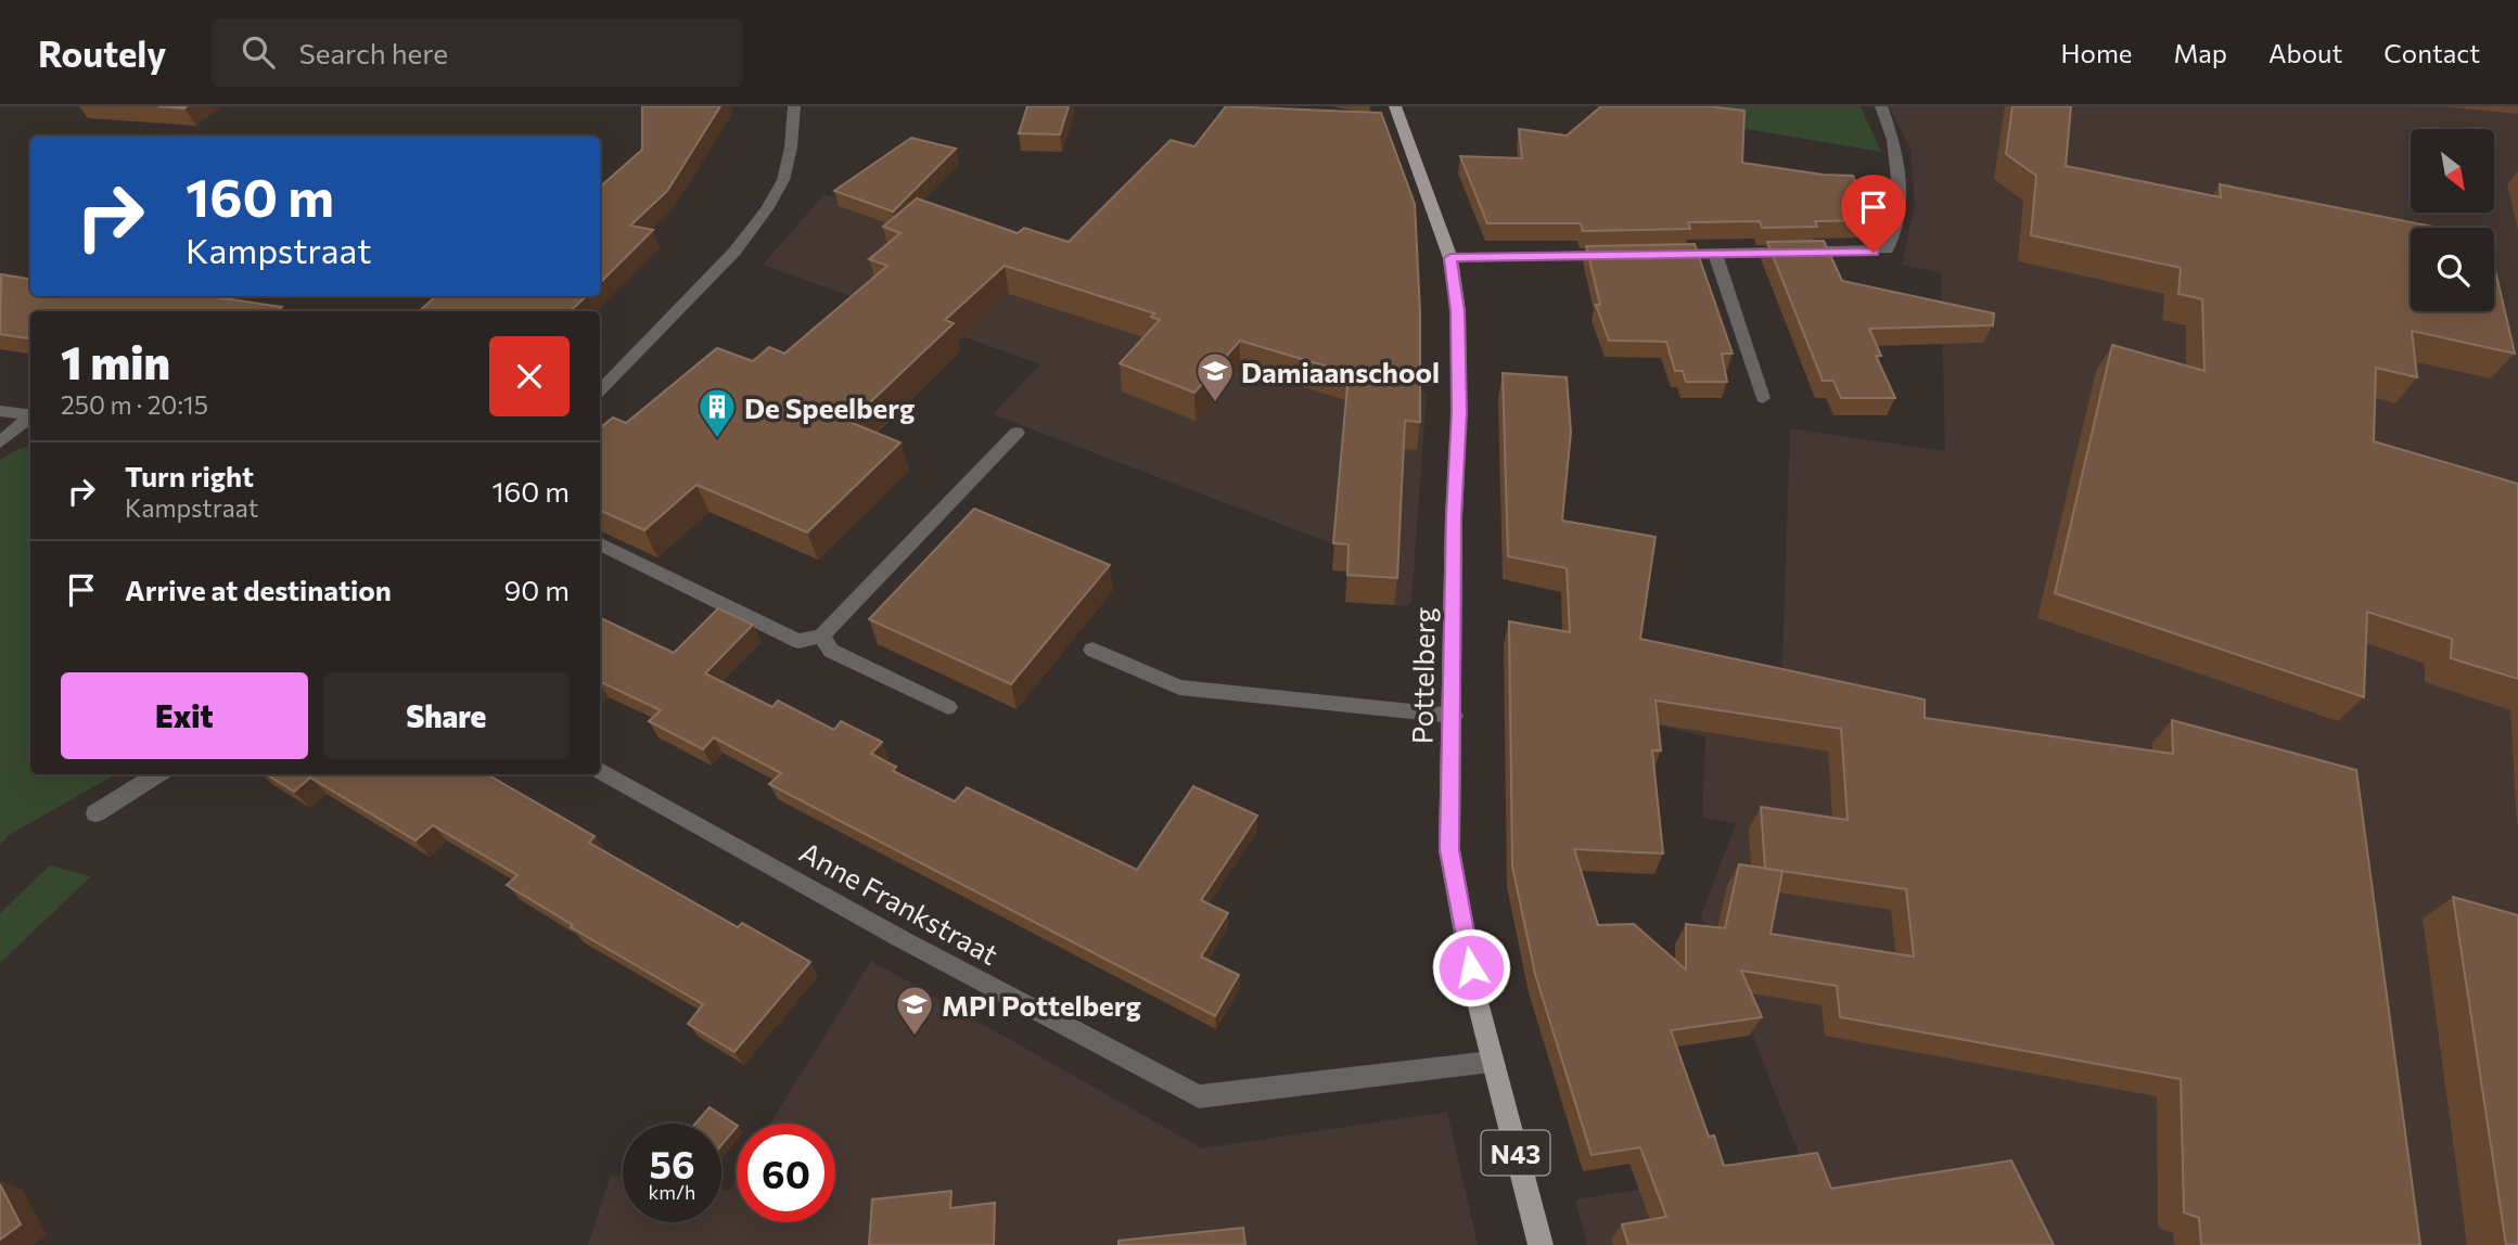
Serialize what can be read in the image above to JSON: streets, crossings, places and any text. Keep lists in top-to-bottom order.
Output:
{
  "streets": {
    "main road": ["Pottelberg", "N43"],
    "street": ["Anne Frankstraat"]
  },
  "crossings": [
    ["Pottelberg", "Anne Frankstraat"]
  ],
  "places": {
    "school or university": ["Damiaanschool", "MPI Pottelberg"],
    "building": ["De Speelberg"]
  },
  "north": "bottom right",
  "page": {
    "header": "Routely",
    "search": "Search here",
    "nav": [
      "Home",
      "Map",
      "About",
      "Contact"
    ],
    "turn": ["160 m", "Kampstraat"],
    "heading": ["1 min", "250 m · 20:15"],
    "list": [
      {
        "name": "Turn right",
        "note": "Kampstraat",
        "value": "160 m"
      },
      {
        "name": "Arrive at destination",
        "value": "90 m"
      }
    ],
    "buttons": ["Exit", "Share"],
    "speed": "56 km/h",
    "limit": "60"
  }
}
